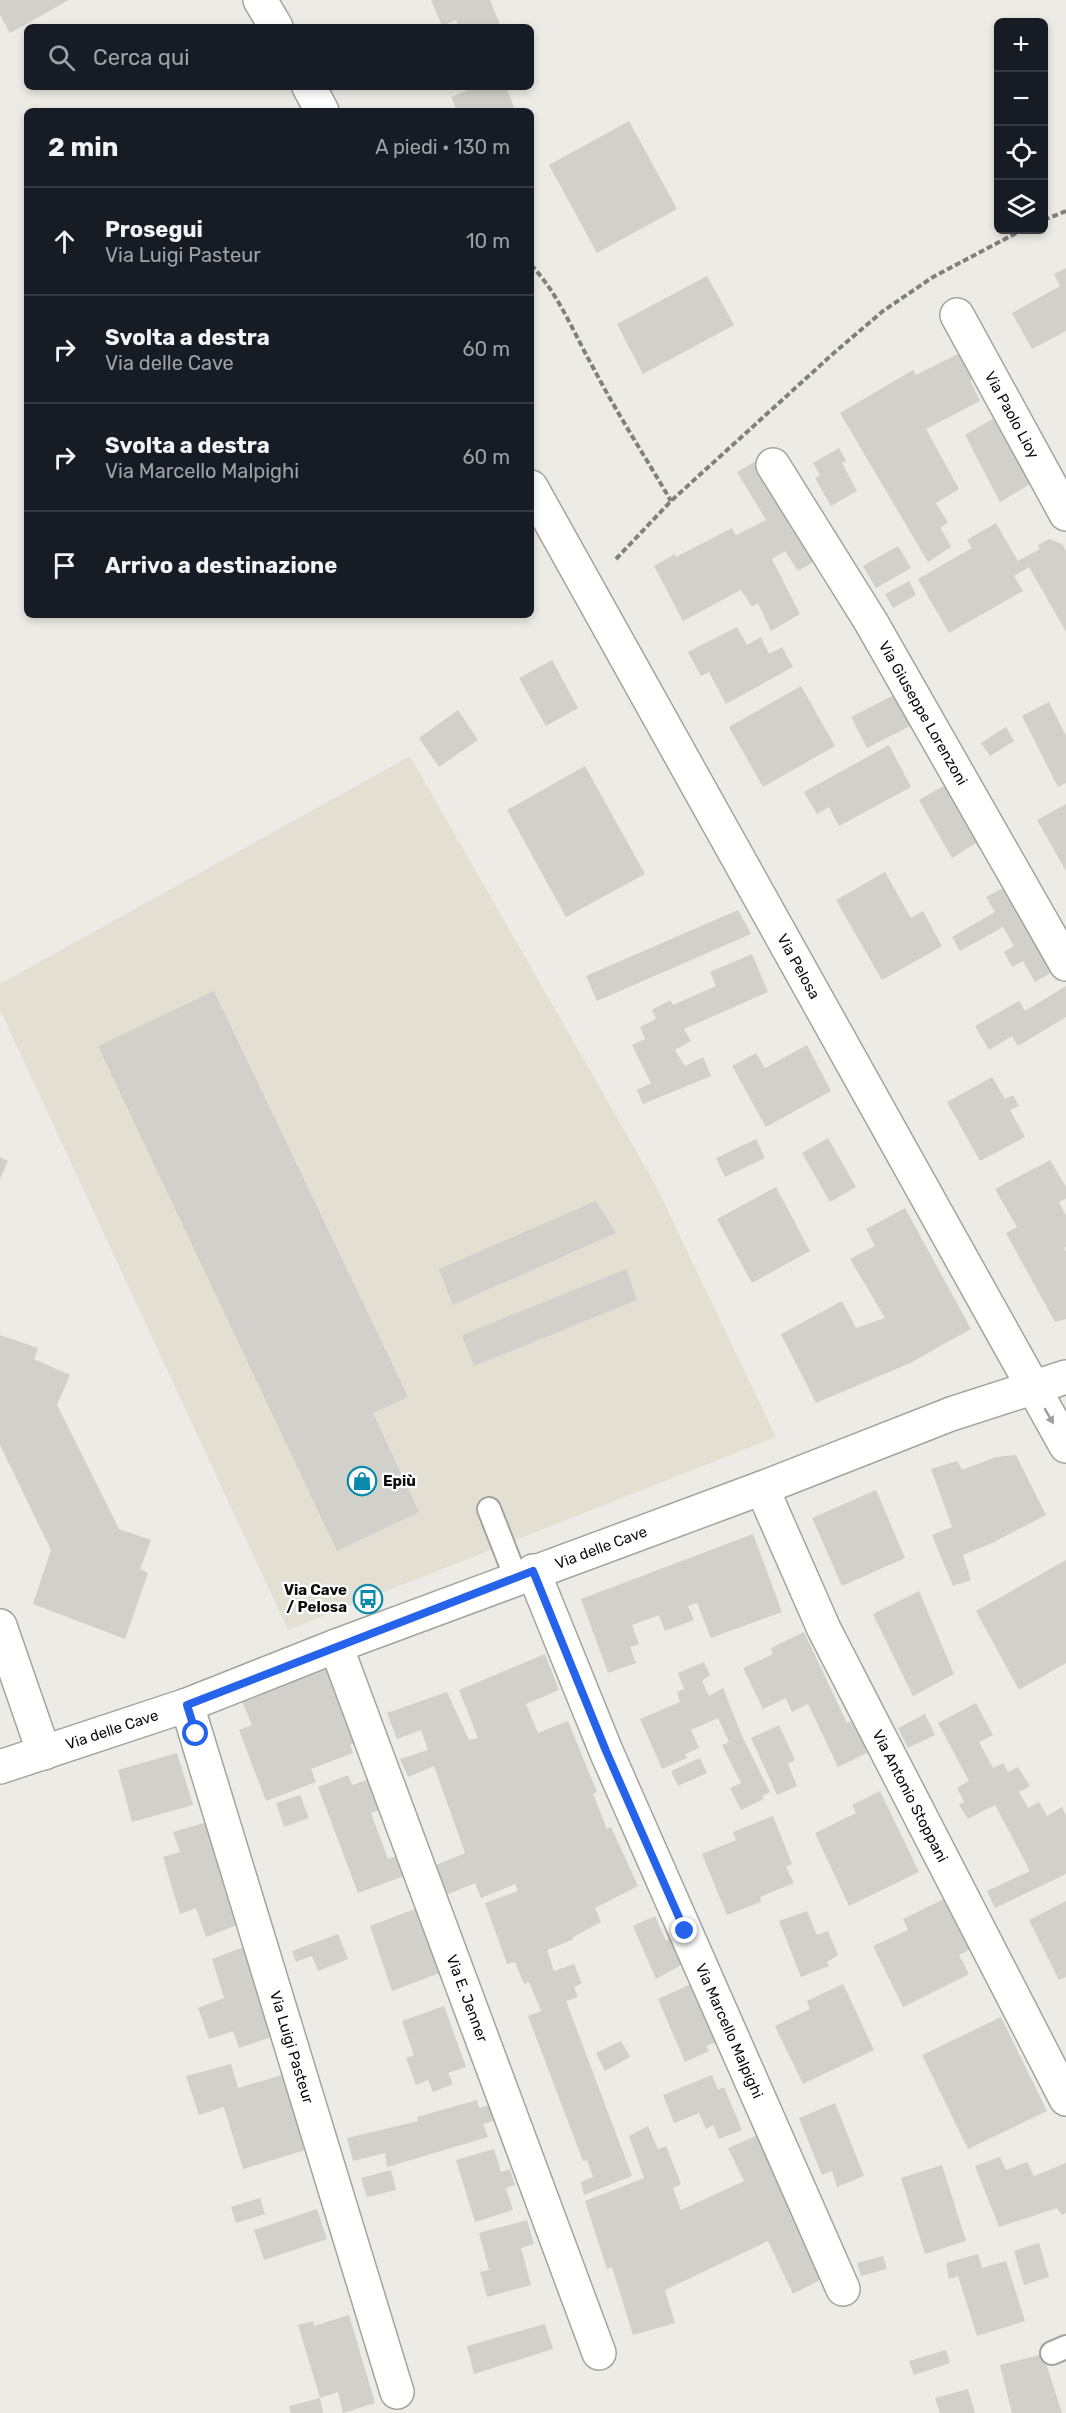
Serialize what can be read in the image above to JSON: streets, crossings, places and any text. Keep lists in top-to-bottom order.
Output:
{
  "streets": {
    "street": [
      "Via Paolo Lioy",
      "Via Giuseppe Lorenzoni",
      "Via Pelosa",
      "Via delle Cave",
      "Via Antonio Stoppani",
      "Via E. Jenner",
      "Via Marcello Malpighi",
      "Via Luigi Pasteur"
    ]
  },
  "crossings": [
    ["Via Pelosa", "Via delle Cave"],
    ["Via delle Cave", "Via Antonio Stoppani"],
    ["Via delle Cave", "Via E. Jenner"],
    ["Via delle Cave", "Via Marcello Malpighi"],
    ["Via delle Cave", "Via Luigi Pasteur"]
  ],
  "places": {
    "shop": ["Epiù"],
    "bus stop": ["Via Cave / Pelosa"]
  },
  "page": {
    "map_buttons": ["+", "−"],
    "search": "Cerca qui",
    "heading": ["2 min", "A piedi · 130 m"],
    "list": [
      ["Prosegui", "Via Luigi Pasteur", "10 m"],
      ["Svolta a destra", "Via delle Cave", "60 m"],
      ["Svolta a destra", "Via Marcello Malpighi", "60 m"],
      "Arrivo a destinazione"
    ]
  }
}
